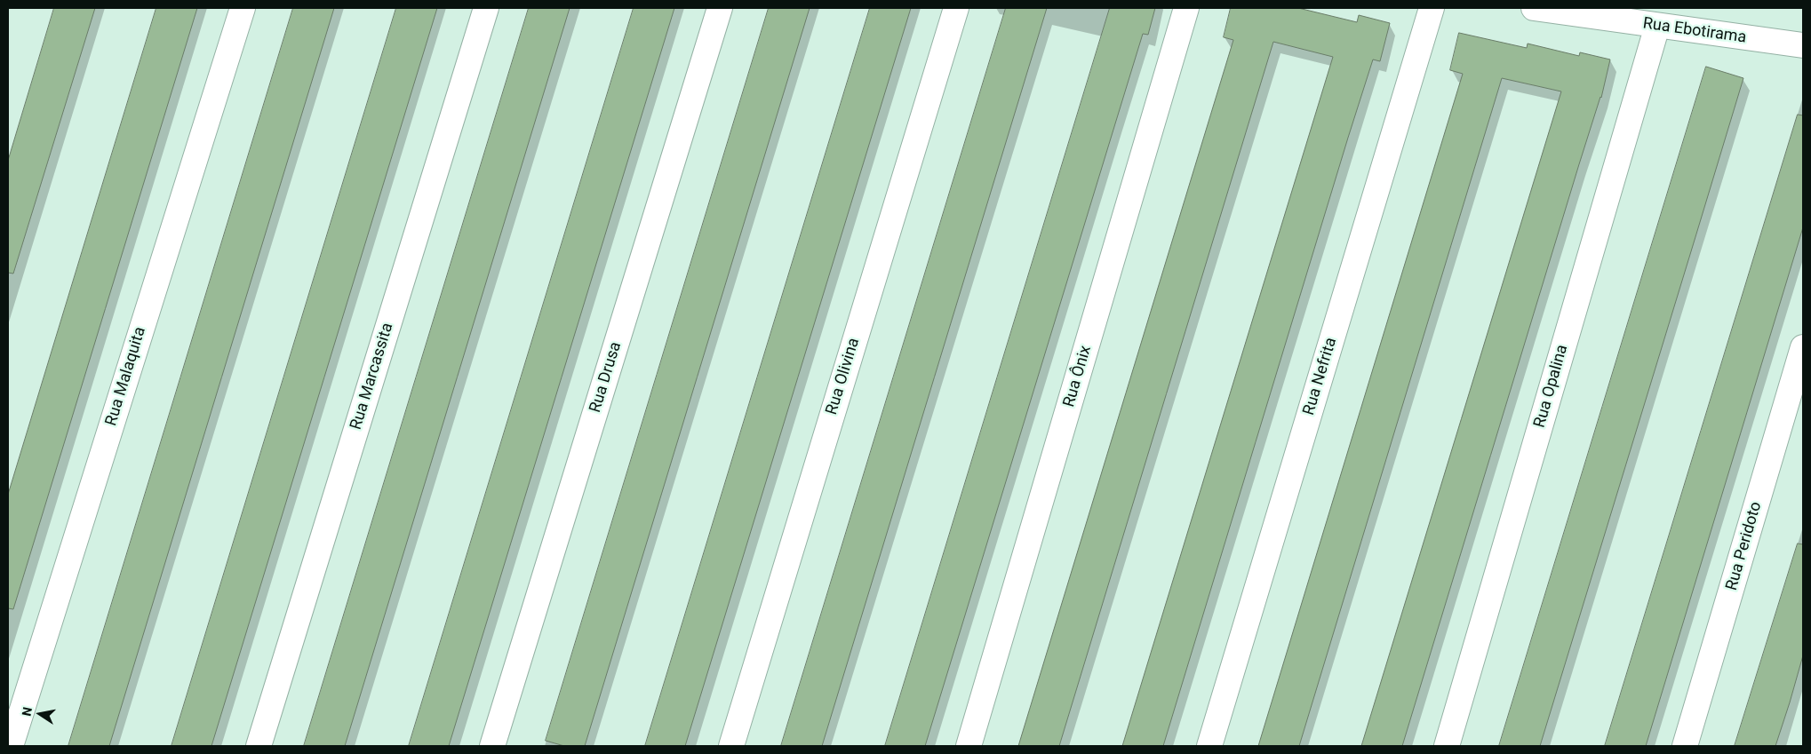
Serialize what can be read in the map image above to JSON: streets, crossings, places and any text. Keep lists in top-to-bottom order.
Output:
{
  "streets": {
    "street": [
      "Rua Ebotirama",
      "Rua Malaquita",
      "Rua Marcassita",
      "Rua Olivina",
      "Rua Ônix",
      "Rua Nefrita",
      "Rua Drusa",
      "Rua Opalina",
      "Rua Peridoto"
    ]
  },
  "crossings": [
    ["Rua Ebotirama", "Rua Opalina"]
  ],
  "north": "left"
}
